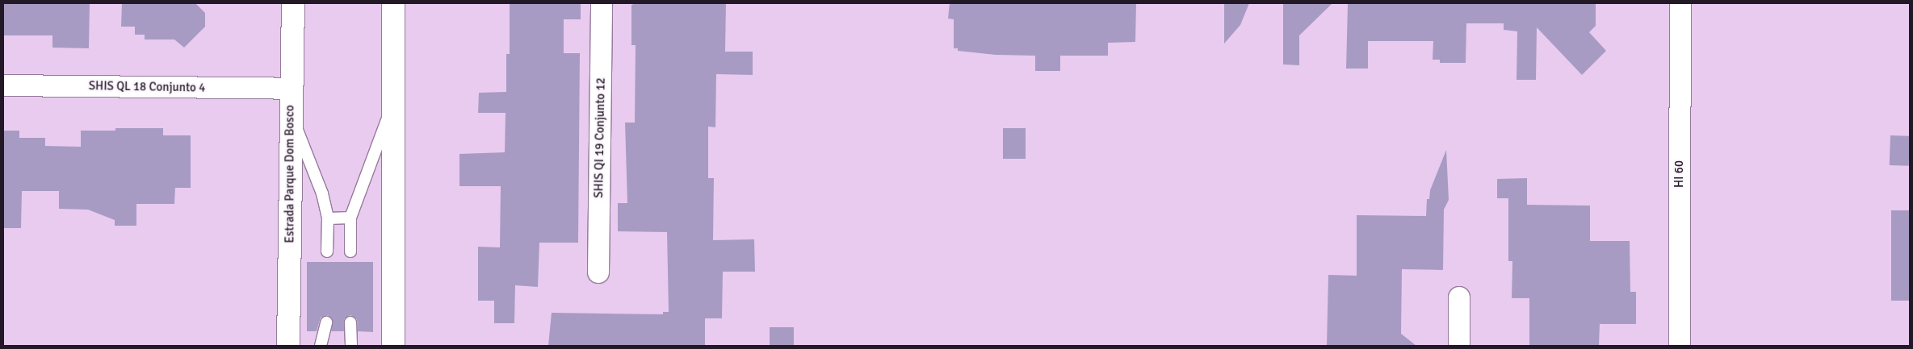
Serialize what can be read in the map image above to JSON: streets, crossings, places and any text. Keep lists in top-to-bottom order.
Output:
{
  "streets": {
    "main road": ["Estrada Parque Dom Bosco"],
    "street": ["SHIS QL 18 Conjunto 4", "SHIS QI 19 Conjunto 12", "HI 60"]
  },
  "crossings": [
    ["SHIS QL 18 Conjunto 4", "Estrada Parque Dom Bosco"]
  ]
}
